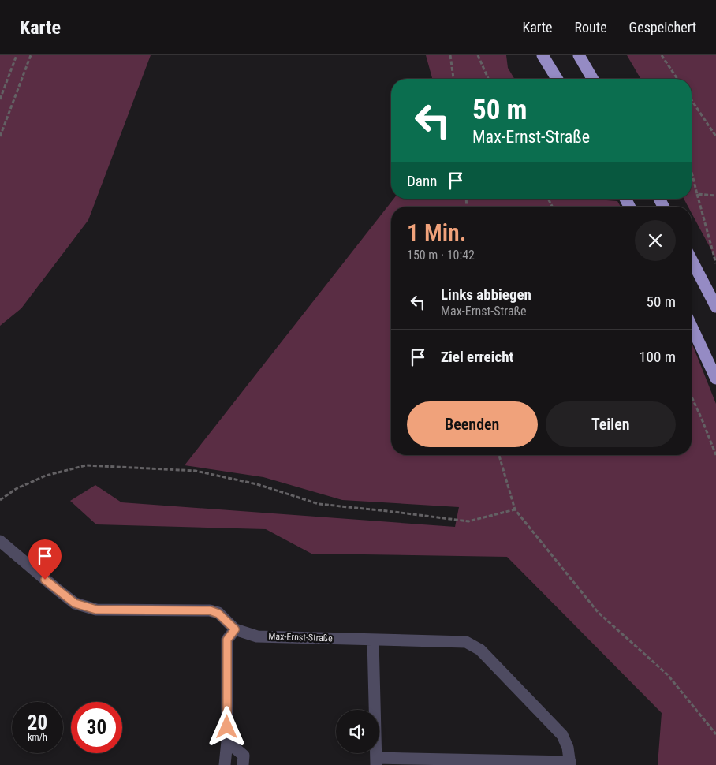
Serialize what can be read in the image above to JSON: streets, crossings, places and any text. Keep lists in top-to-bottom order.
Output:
{
  "streets": {
    "street": ["Max-Ernst-Straße"]
  },
  "page": {
    "header": "Karte",
    "nav": ["Karte", "Route", "Gespeichert"],
    "turn": ["50 m", "Max-Ernst-Straße"],
    "then": "Dann",
    "heading": ["1 Min.", "150 m · 10:42"],
    "list": [
      {
        "name": "Links abbiegen",
        "note": "Max-Ernst-Straße",
        "value": "50 m"
      },
      {
        "name": "Ziel erreicht",
        "value": "100 m"
      }
    ],
    "buttons": ["Beenden", "Teilen"],
    "speed": "20 km/h",
    "limit": "30"
  }
}
